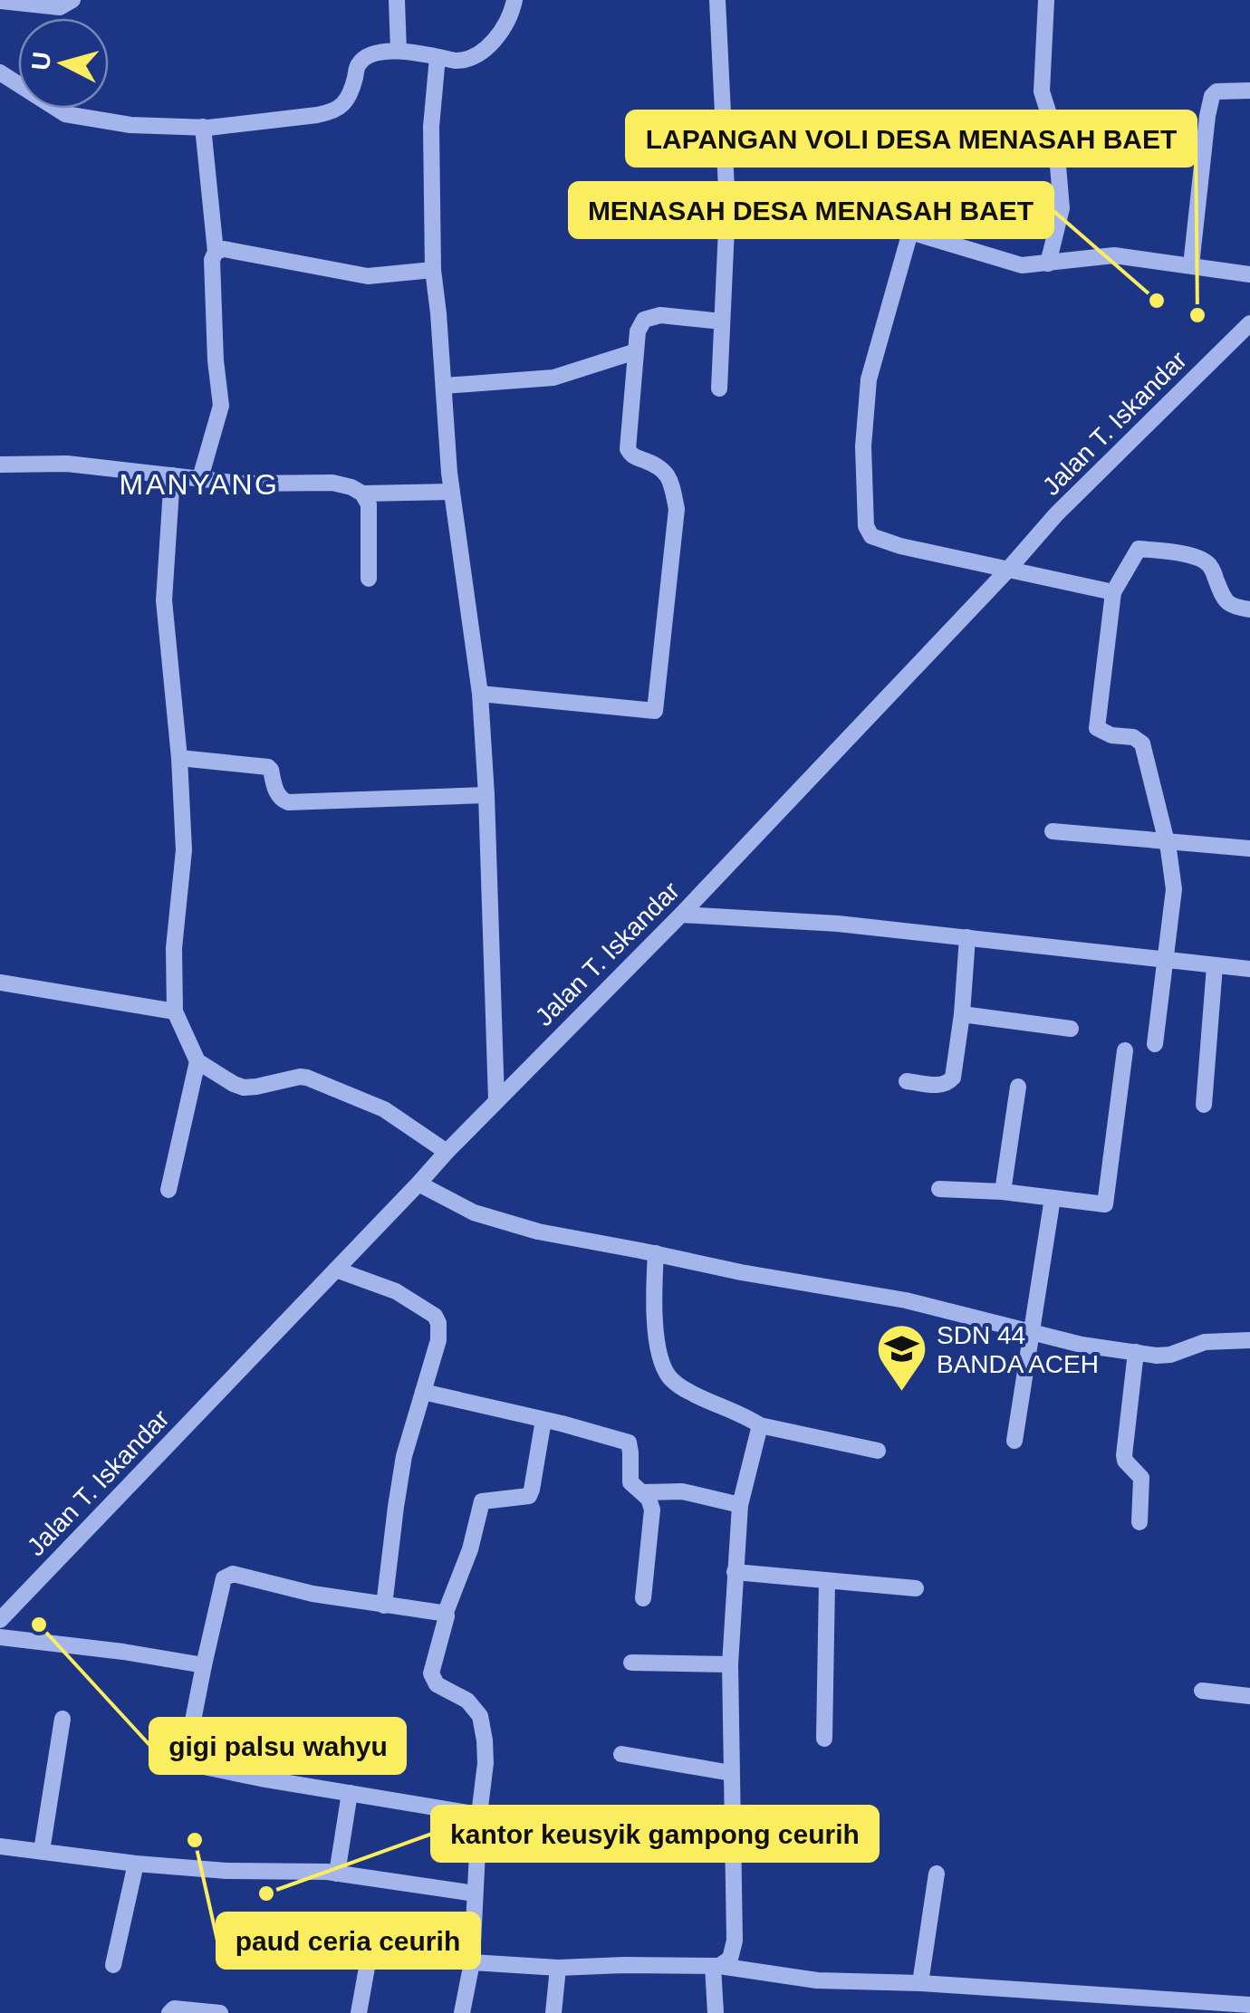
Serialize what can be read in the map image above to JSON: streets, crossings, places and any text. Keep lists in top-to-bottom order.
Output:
{
  "streets": {
    "street": ["Jalan T. Iskandar"]
  },
  "districts": ["MANYANG"],
  "places": {
    "other": [
      "MENASAH DESA MENASAH BAET",
      "LAPANGAN VOLI DESA MENASAH BAET",
      "gigi palsu wahyu",
      "paud ceria ceurih",
      "kantor keusyik gampong ceurih"
    ],
    "school or university": ["SDN 44 BANDA ACEH"]
  },
  "north": "left"
}
